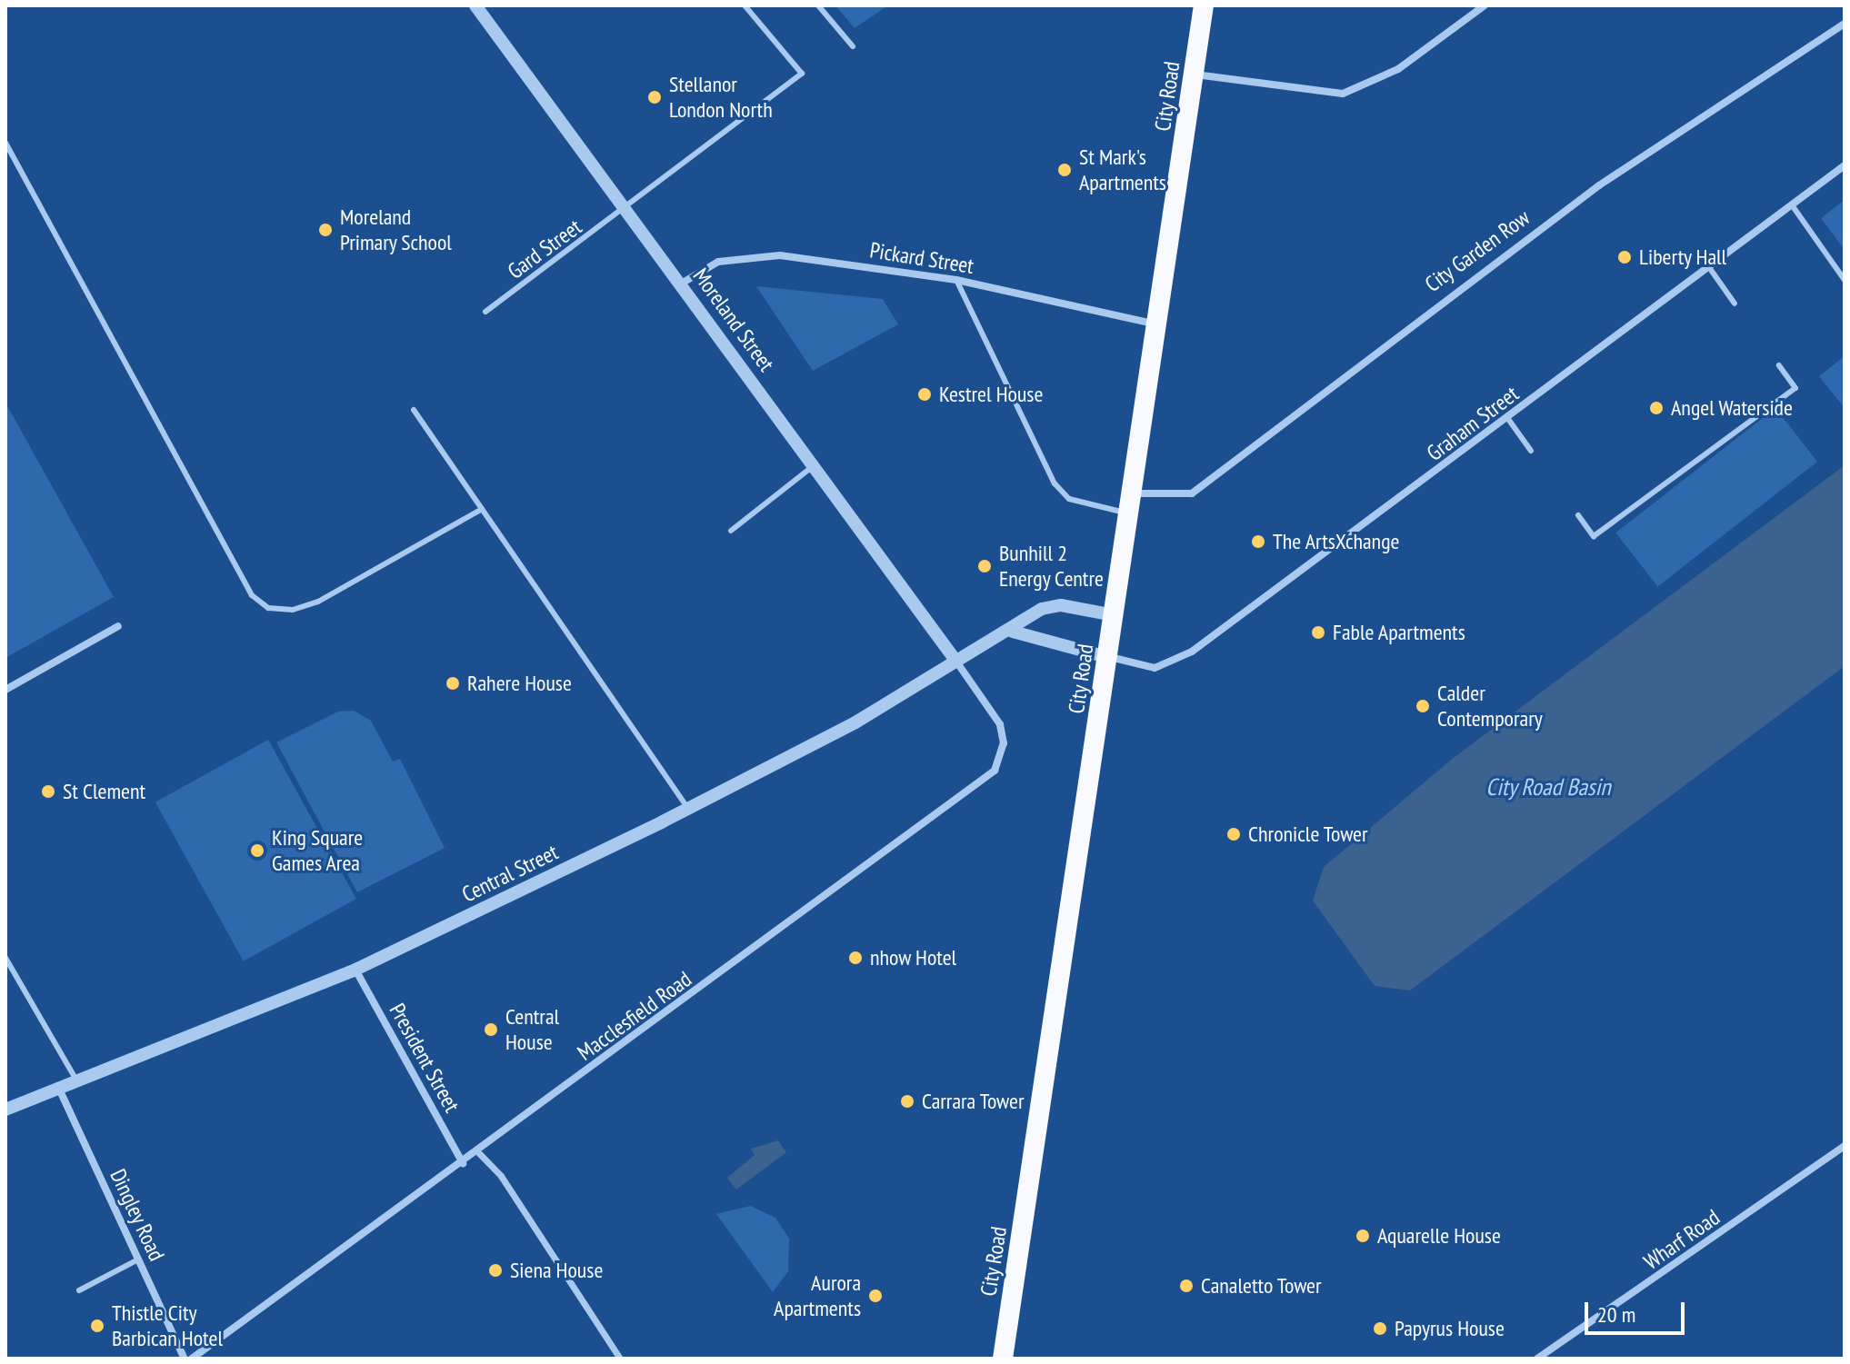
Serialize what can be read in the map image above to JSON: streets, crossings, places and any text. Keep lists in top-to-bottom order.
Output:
{
  "streets": {
    "highway": ["City Road"],
    "street": [
      "City Garden Row",
      "Pickard Street",
      "Moreland Street",
      "Graham Street",
      "Central Street",
      "Macclesfield Road",
      "President Street",
      "Dingley Road",
      "Wharf Road"
    ],
    "lane": ["Gard Street"]
  },
  "crossings": [
    ["City Road", "City Garden Row"],
    ["City Road", "Pickard Street"],
    ["City Road", "Graham Street"],
    ["City Road", "Central Street"],
    ["Gard Street", "Moreland Street"],
    ["Pickard Street", "Moreland Street"],
    ["Moreland Street", "Central Street"],
    ["Moreland Street", "Macclesfield Road"],
    ["Central Street", "Macclesfield Road"],
    ["Central Street", "President Street"],
    ["Central Street", "Dingley Road"],
    ["Macclesfield Road", "President Street"]
  ],
  "water": ["City Road Basin"],
  "places": [
    "Stellanor London North",
    "St Mark's Apartments",
    "Moreland Primary School",
    "Liberty Hall",
    "Kestrel House",
    "Angel Waterside",
    "The ArtsXchange",
    "Bunhill 2 Energy Centre",
    "Fable Apartments",
    "Rahere House",
    "Calder Contemporary",
    "St Clement",
    "Chronicle Tower",
    "King Square Games Area",
    "nhow Hotel",
    "Central House",
    "Carrara Tower",
    "Aquarelle House",
    "Siena House",
    "Canaletto Tower",
    "Aurora Apartments",
    "Thistle City Barbican Hotel",
    "Papyrus House"
  ],
  "scale_bar": "20 m"
}
